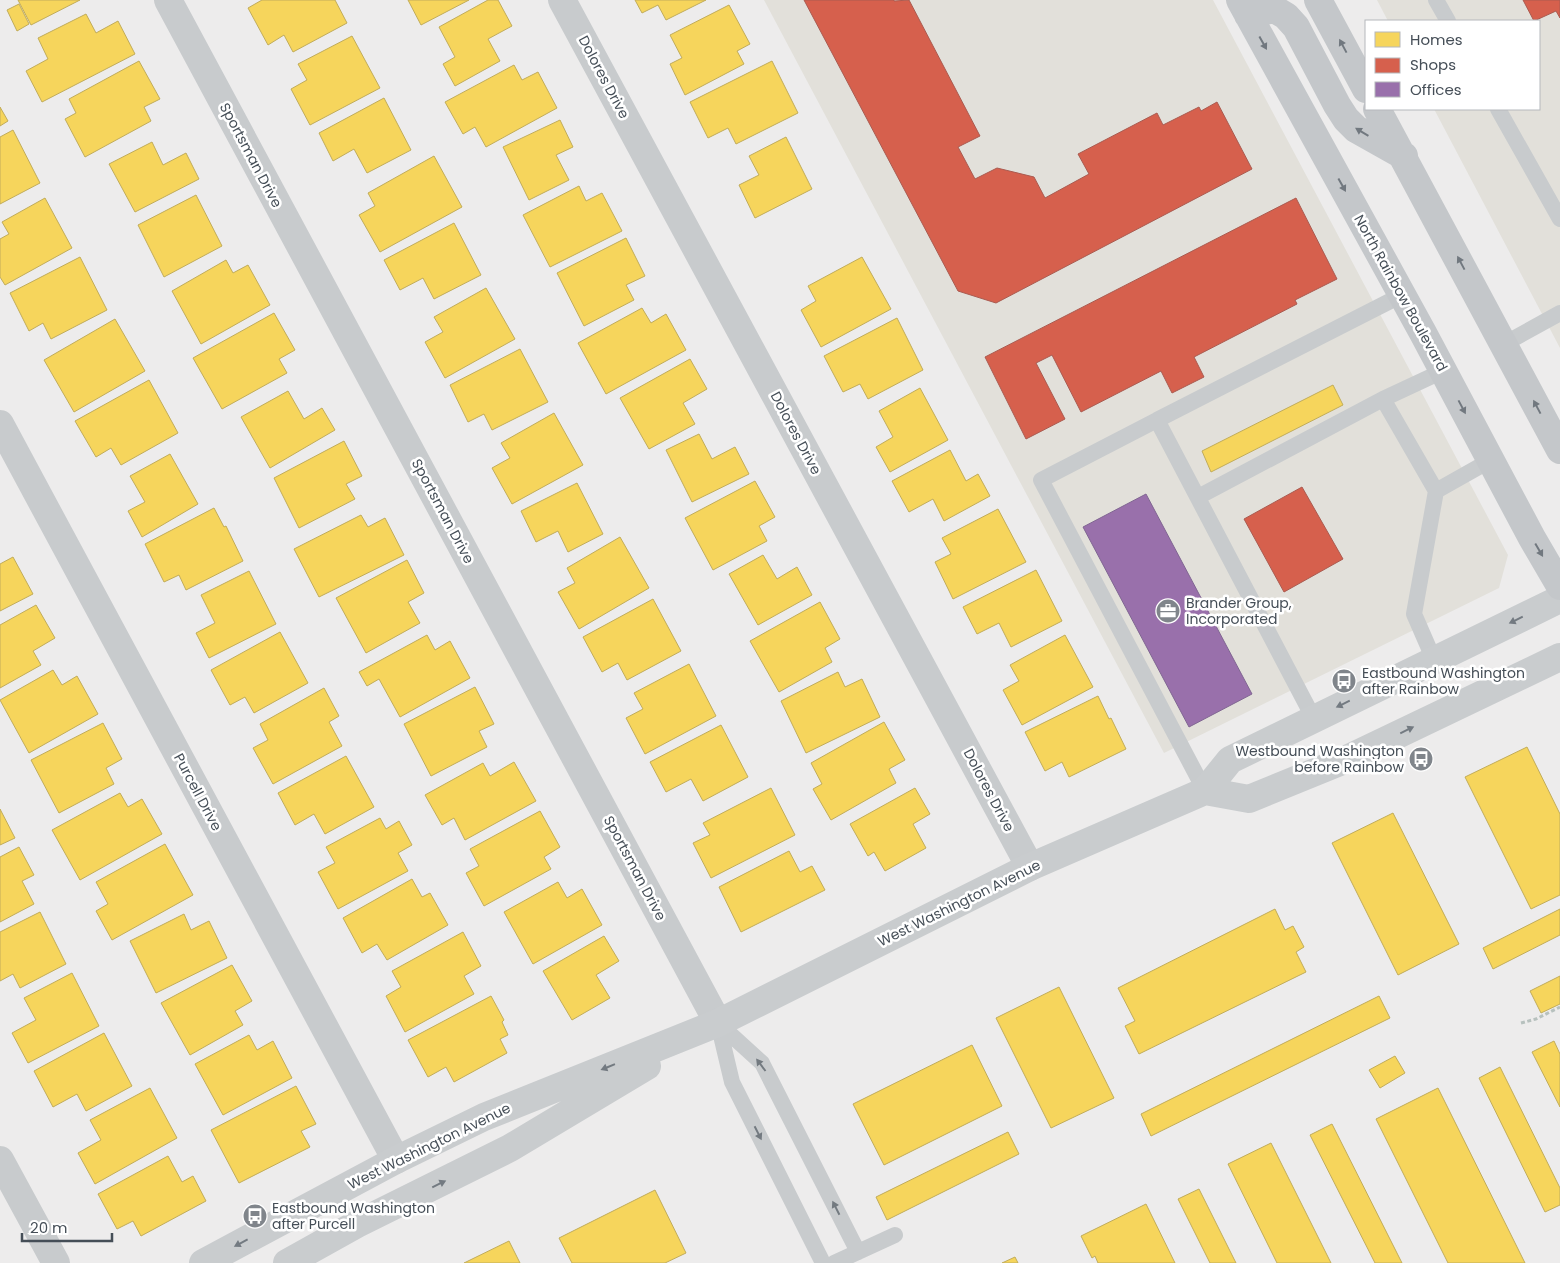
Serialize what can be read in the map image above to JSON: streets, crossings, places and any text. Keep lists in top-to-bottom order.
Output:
{
  "streets": {
    "main road": ["North Rainbow Boulevard", "West Washington Avenue"],
    "street": ["Dolores Drive", "Sportsman Drive", "Purcell Drive"]
  },
  "crossings": [
    ["Dolores Drive", "West Washington Avenue"],
    ["Sportsman Drive", "West Washington Avenue"],
    ["Purcell Drive", "West Washington Avenue"]
  ],
  "places": {
    "office": ["Brander Group, Incorporated"],
    "bus stop": ["Eastbound Washington after Rainbow", "Westbound Washington before Rainbow", "Eastbound Washington after Purcell"]
  },
  "legend": ["Homes", "Shops", "Offices"],
  "scale_bar": "20 m"
}
